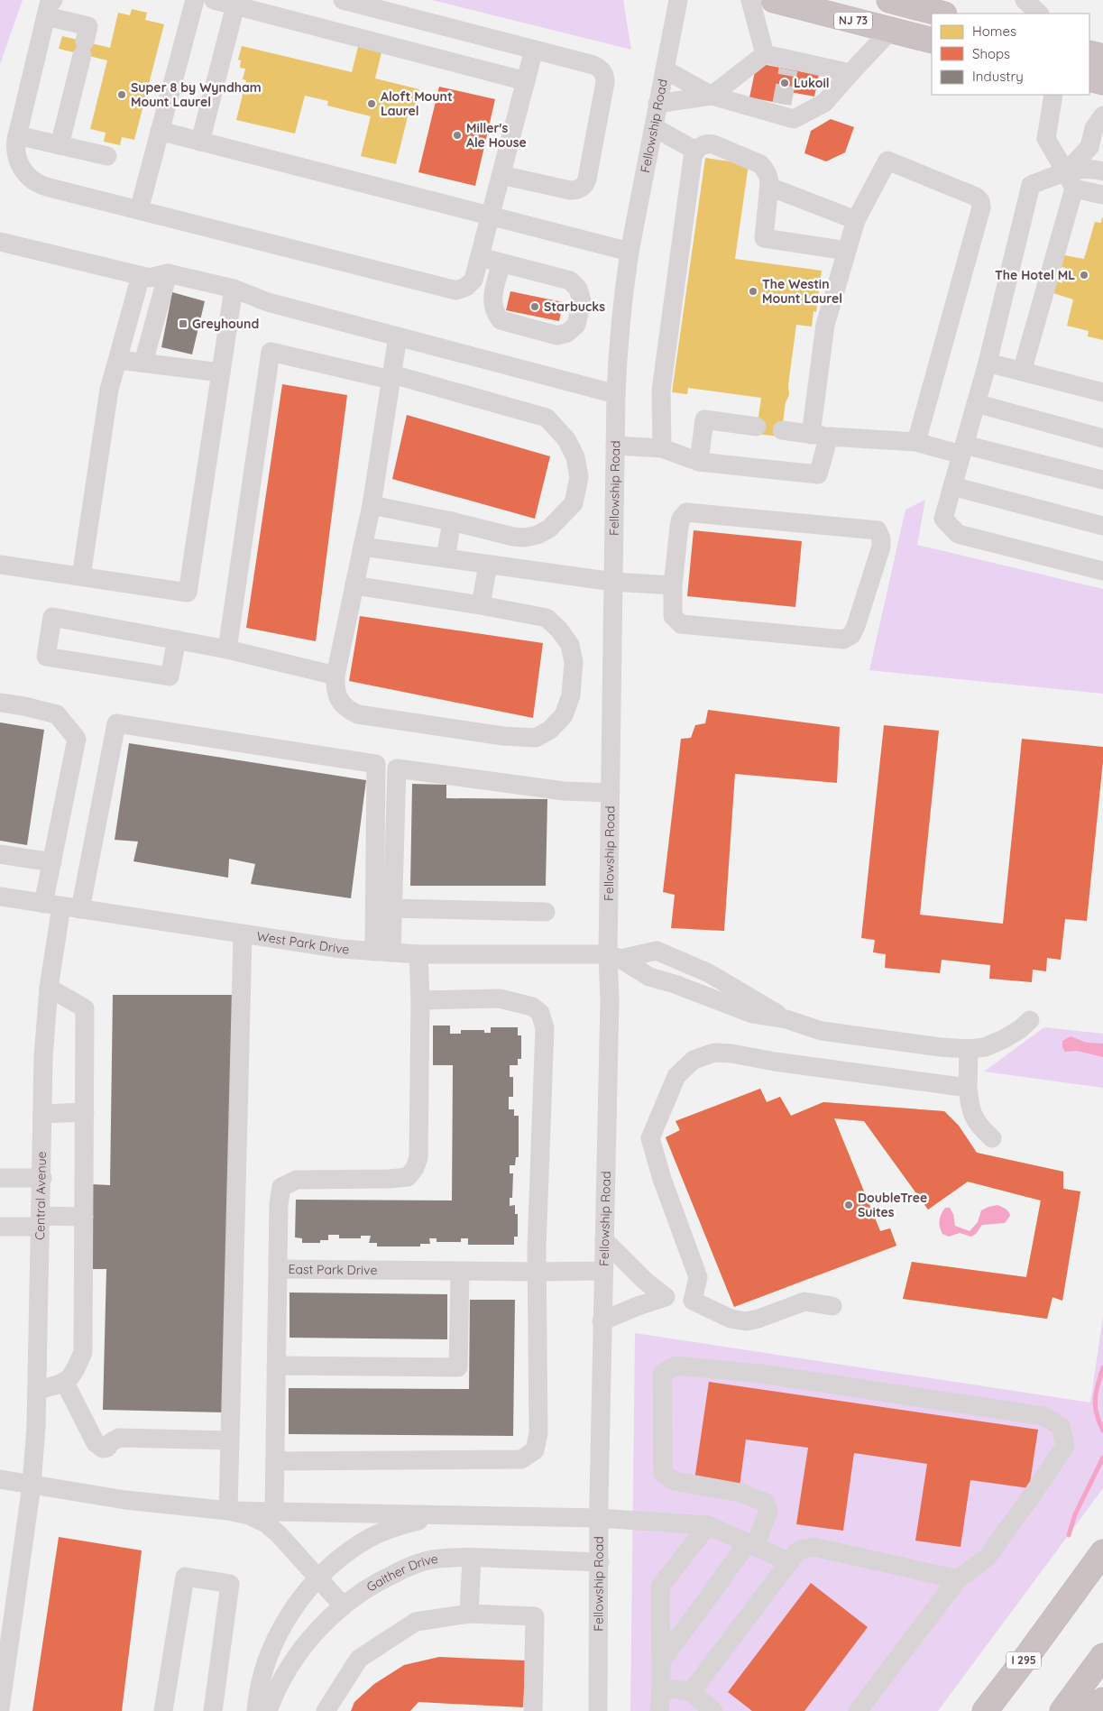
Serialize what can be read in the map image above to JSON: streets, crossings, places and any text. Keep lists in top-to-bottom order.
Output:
{
  "streets": {
    "highway": ["NJ 73", "I 295"],
    "street": [
      "Fellowship Road",
      "West Park Drive",
      "Central Avenue",
      "East Park Drive",
      "Gaither Drive"
    ]
  },
  "crossings": [
    ["Fellowship Road", "West Park Drive"],
    ["Fellowship Road", "East Park Drive"],
    ["Fellowship Road", "Gaither Drive"],
    ["West Park Drive", "Central Avenue"]
  ],
  "places": {
    "other": [
      "Lukoil",
      "Super 8 by Wyndham Mount Laurel",
      "Aloft Mount Laurel",
      "Miller's Ale House",
      "The Hotel ML",
      "The Westin Mount Laurel",
      "Starbucks",
      "DoubleTree Suites"
    ],
    "transit": ["Greyhound"]
  },
  "legend": ["Homes", "Shops", "Industry"]
}
